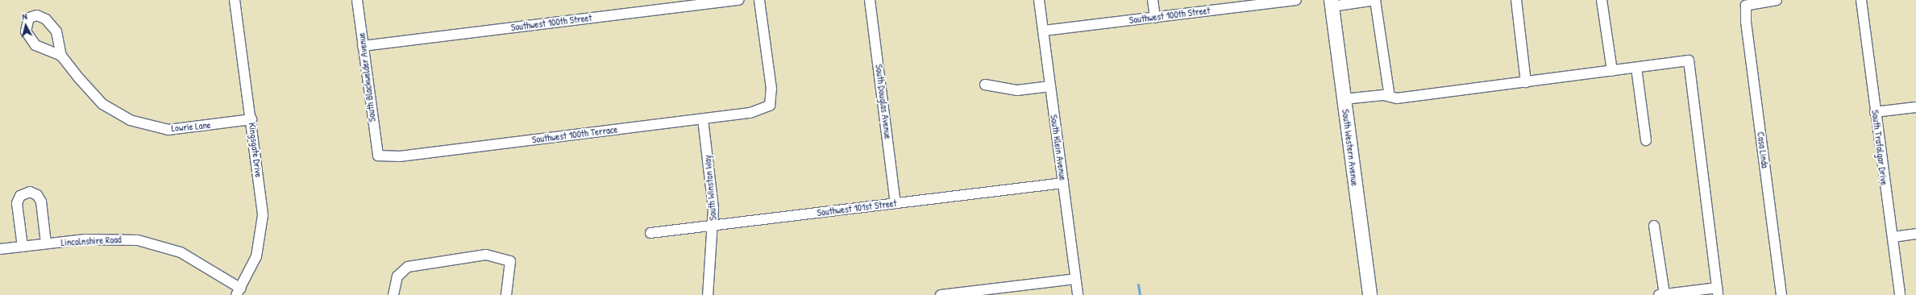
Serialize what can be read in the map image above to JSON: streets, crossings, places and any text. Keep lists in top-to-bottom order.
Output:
{
  "streets": {
    "main road": ["South Western Avenue"],
    "street": [
      "Southwest 100th Street",
      "South Blackwelder Avenue",
      "South Douglas Avenue",
      "Lowrie Lane",
      "Southwest 100th Terrace",
      "South Klein Avenue",
      "South Trafalgar Drive",
      "Kingsgate Drive",
      "Casa Linda",
      "South Winston Way",
      "Southwest 101st Street",
      "Lincolnshire Road"
    ]
  },
  "crossings": [
    ["Southwest 100th Street", "South Blackwelder Avenue"],
    ["Southwest 100th Street", "South Klein Avenue"],
    ["South Blackwelder Avenue", "Southwest 100th Terrace"],
    ["South Douglas Avenue", "Southwest 101st Street"],
    ["Lowrie Lane", "Kingsgate Drive"],
    ["Southwest 100th Terrace", "South Winston Way"],
    ["South Klein Avenue", "Southwest 101st Street"],
    ["Kingsgate Drive", "Lincolnshire Road"],
    ["South Winston Way", "Southwest 101st Street"]
  ],
  "north": "top"
}
